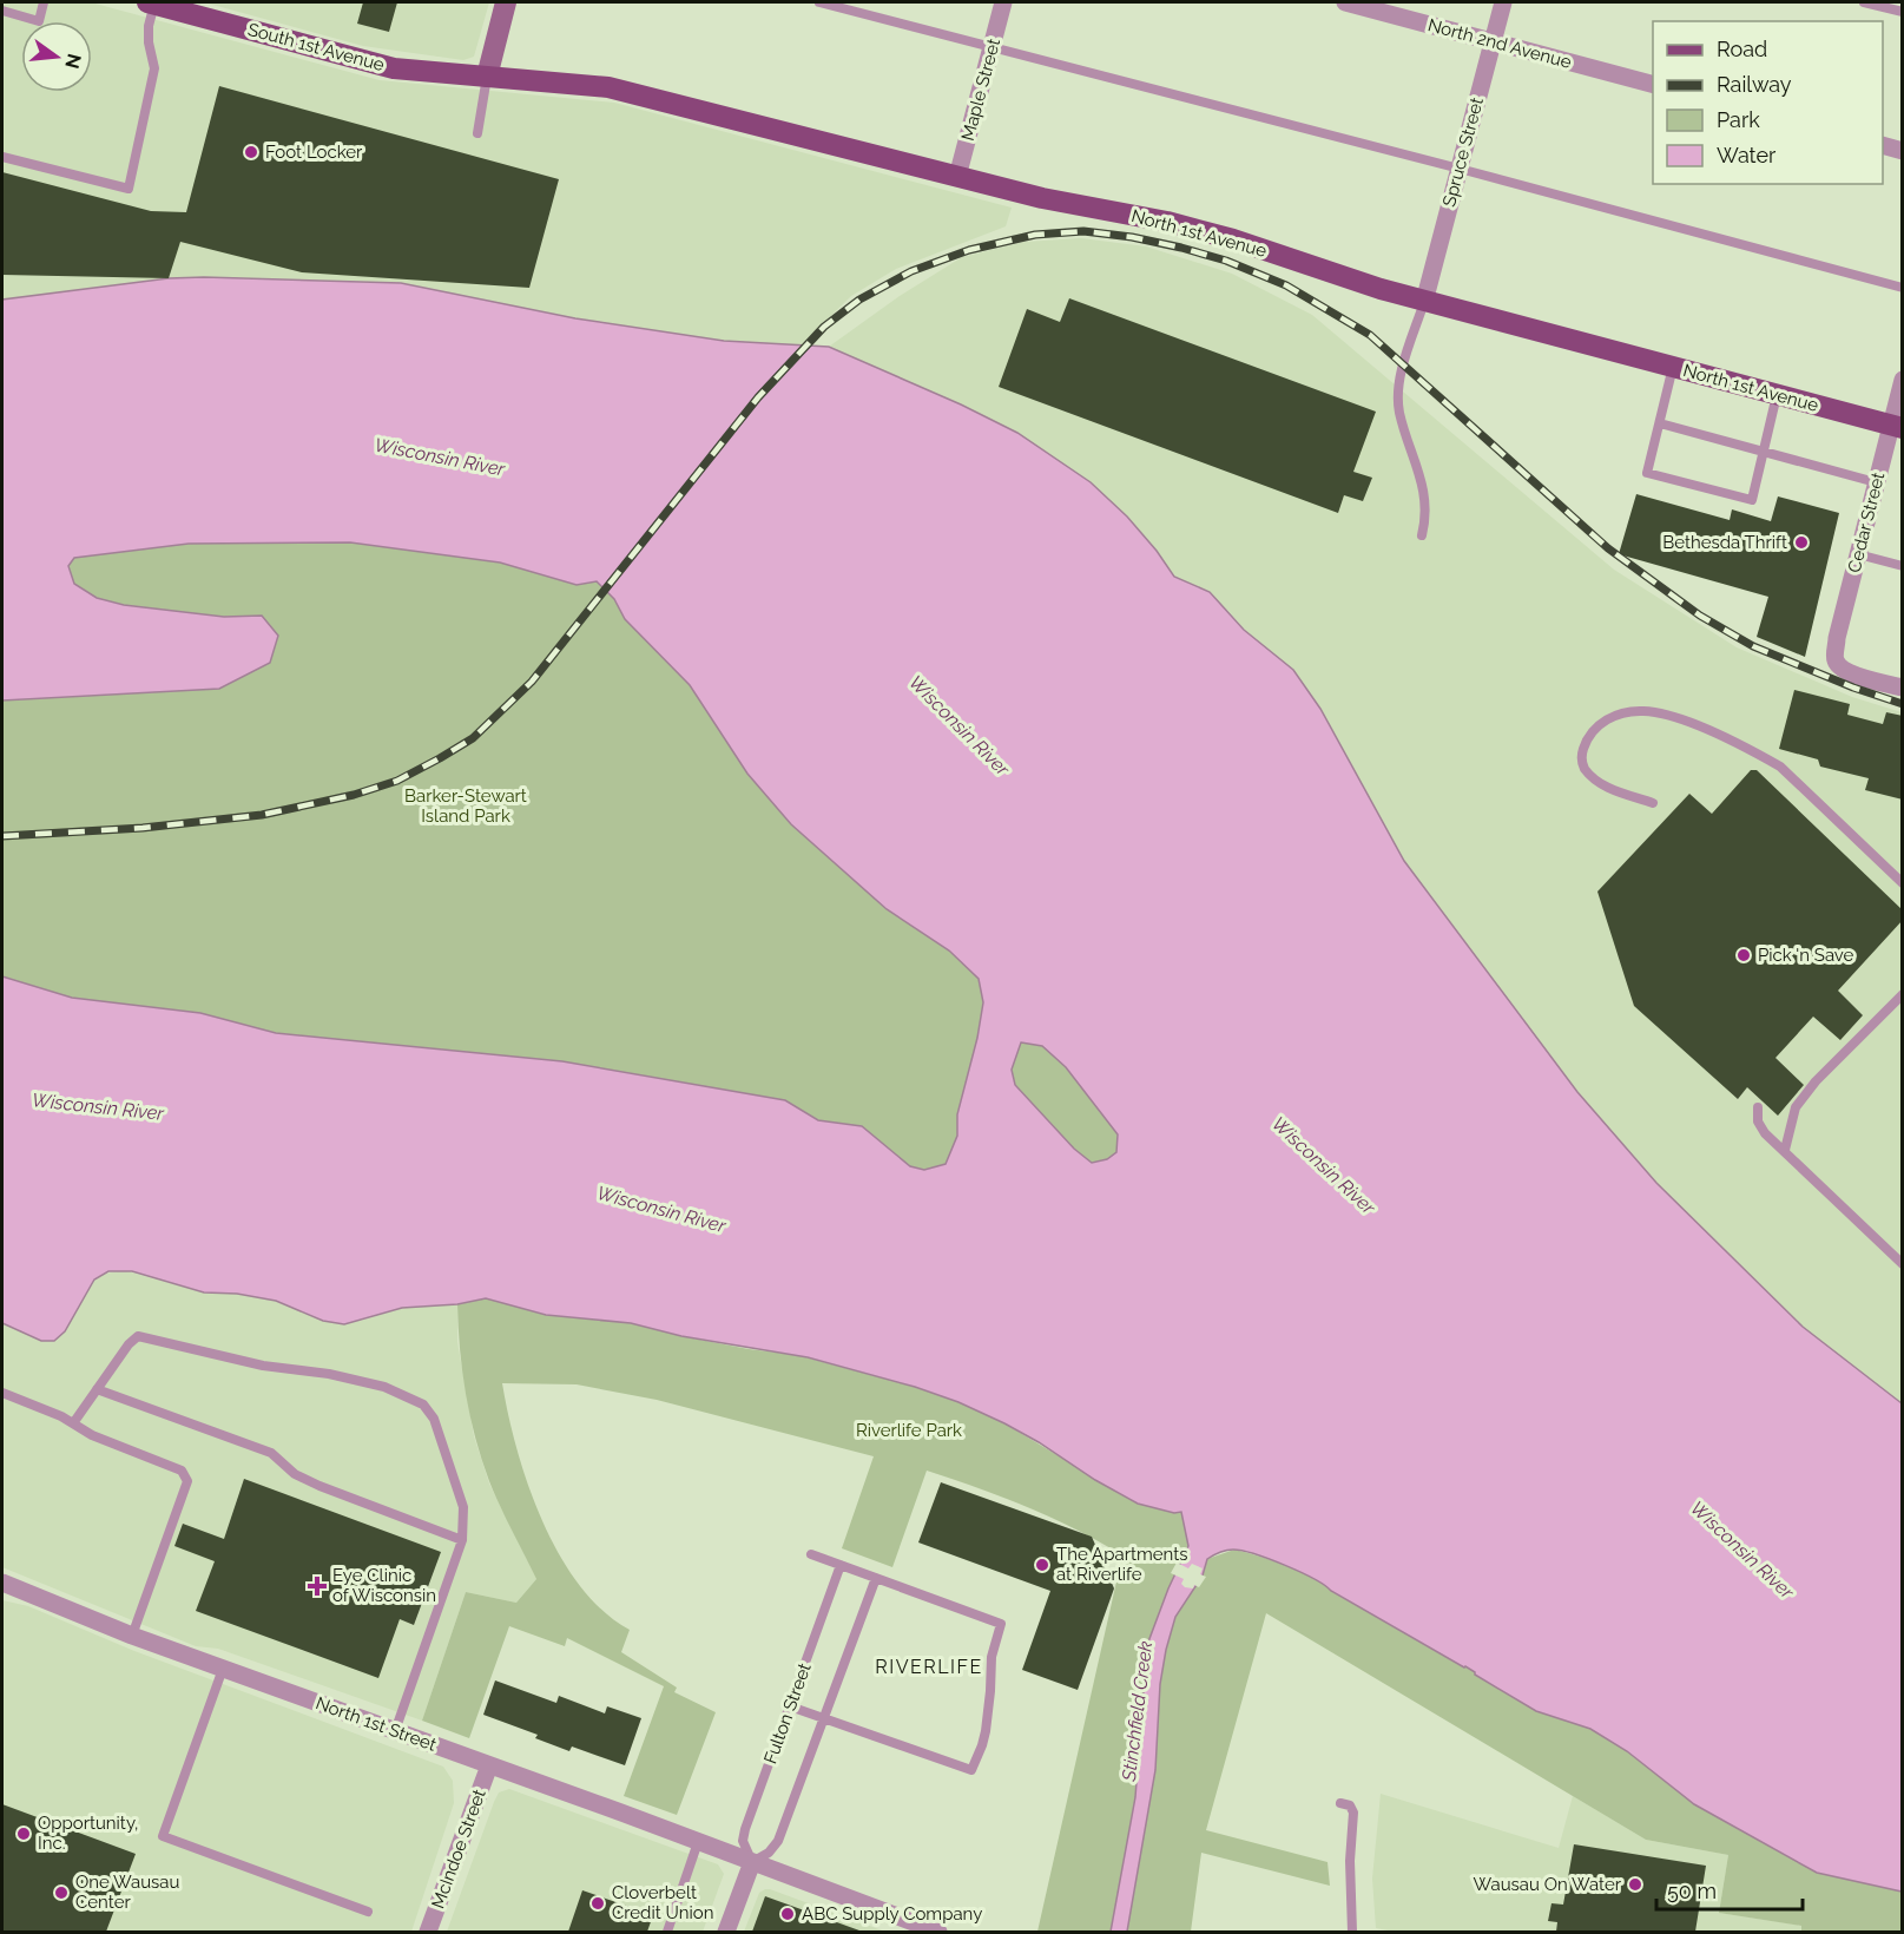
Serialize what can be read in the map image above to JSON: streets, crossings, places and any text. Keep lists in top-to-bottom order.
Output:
{
  "streets": {
    "main road": ["South 1st Avenue", "North 1st Avenue"],
    "street": [
      "North 2nd Avenue",
      "Maple Street",
      "Spruce Street",
      "Cedar Street",
      "Fulton Street",
      "North 1st Street",
      "McIndoe Street"
    ]
  },
  "crossings": [
    ["North 2nd Avenue", "Spruce Street"],
    ["South 1st Avenue", "North 1st Avenue"],
    ["Maple Street", "North 1st Avenue"],
    ["Spruce Street", "North 1st Avenue"],
    ["North 1st Avenue", "Cedar Street"],
    ["Fulton Street", "North 1st Street"],
    ["North 1st Street", "McIndoe Street"]
  ],
  "districts": ["RIVERLIFE"],
  "water": ["Wisconsin River", "Stinchfield Creek"],
  "parks": ["Barker-Stewart Island Park", "Riverlife Park"],
  "places": {
    "other": [
      "Foot Locker",
      "Bethesda Thrift",
      "Pick 'n Save",
      "The Apartments at Riverlife",
      "Opportunity, Inc.",
      "Wausau On Water",
      "One Wausau Center",
      "Cloverbelt Credit Union",
      "ABC Supply Company"
    ],
    "health": ["Eye Clinic of Wisconsin"]
  },
  "legend": [
    "Road",
    "Railway",
    "Park",
    "Water"
  ],
  "scale_bar": "50 m",
  "north": "right"
}
